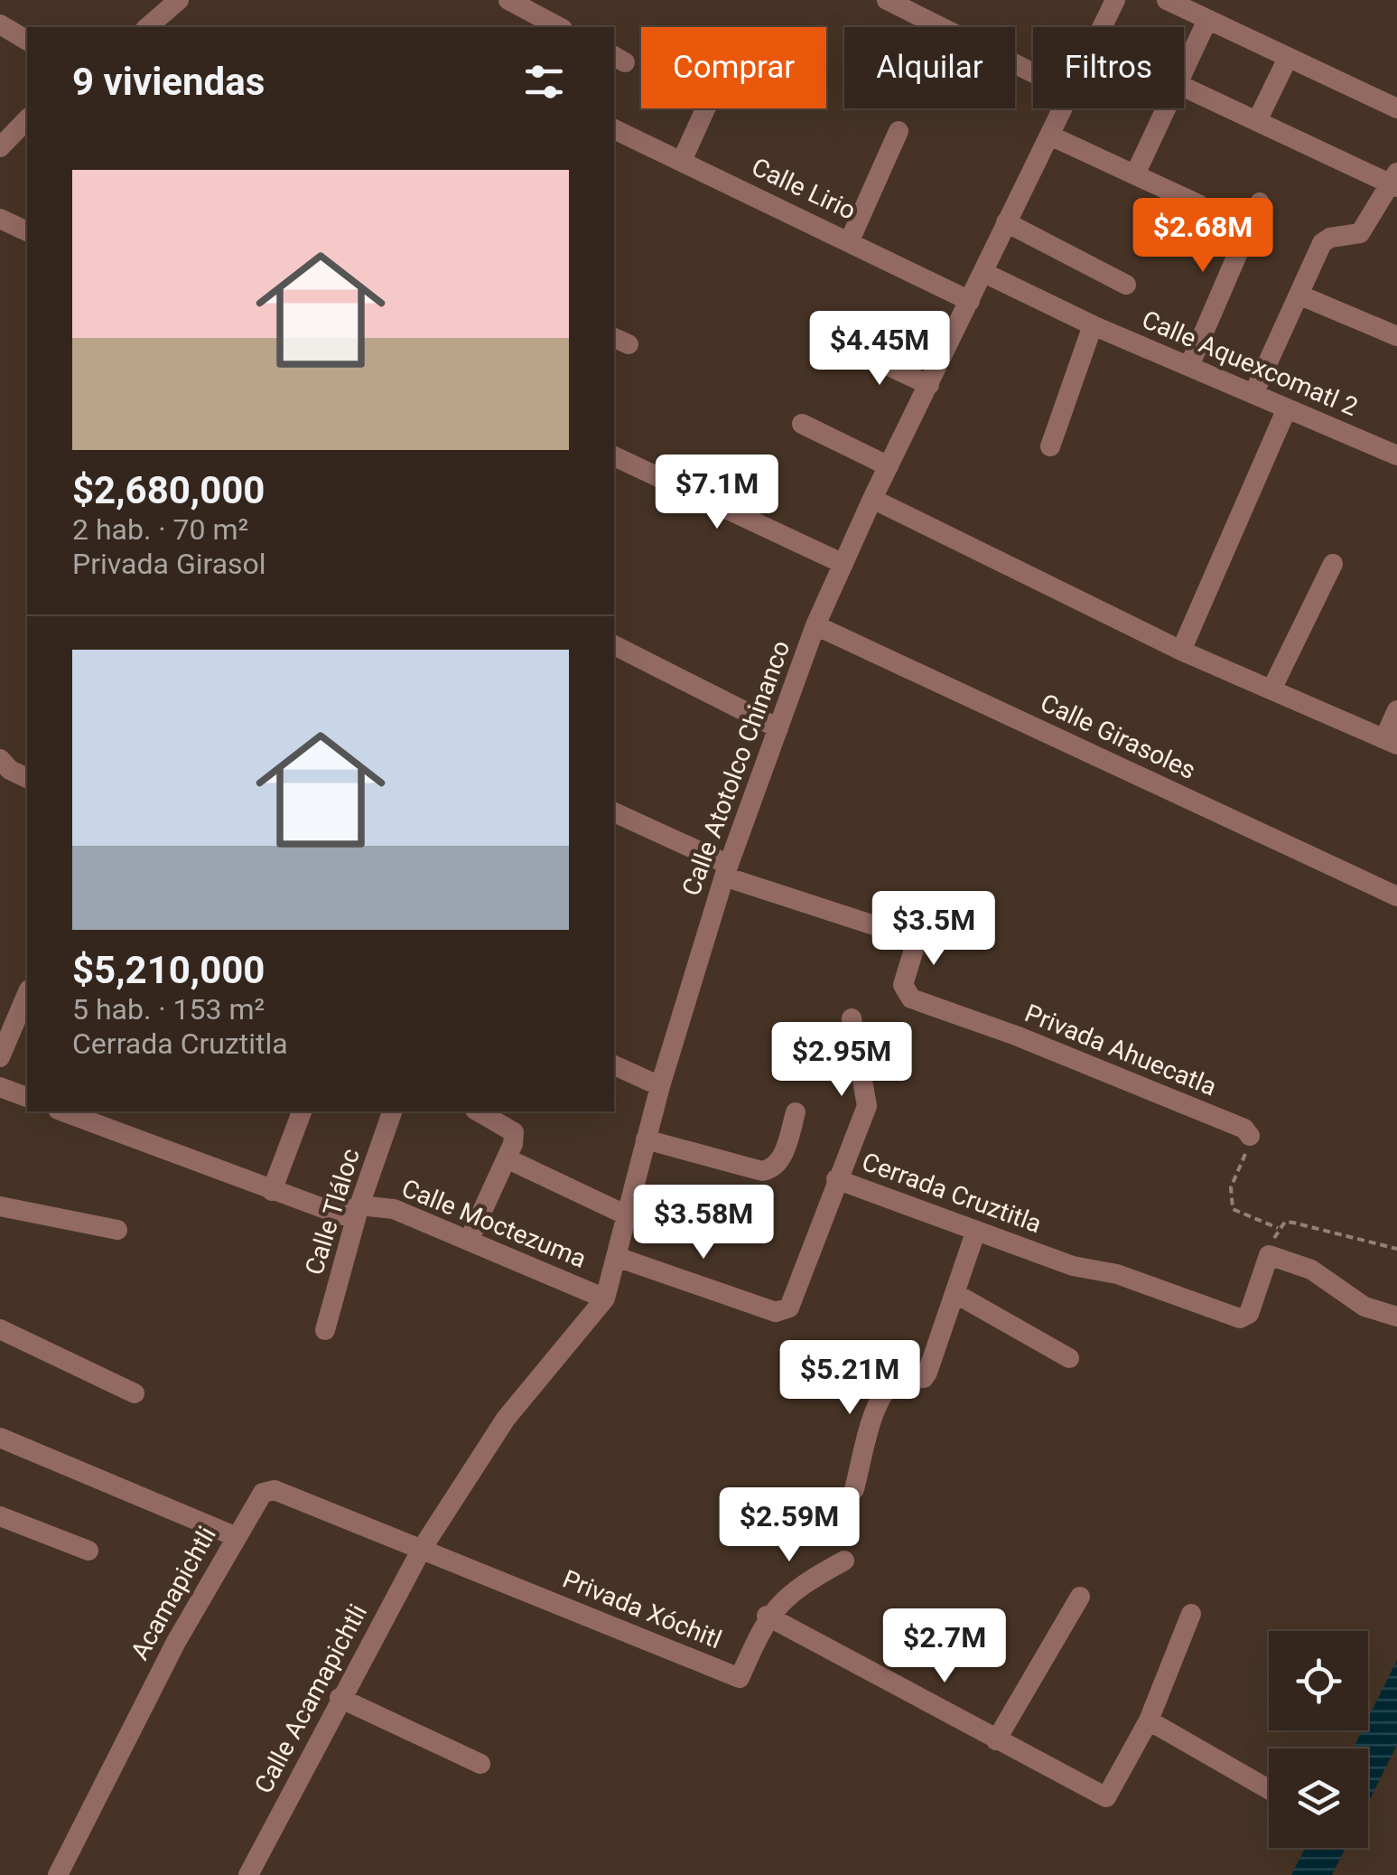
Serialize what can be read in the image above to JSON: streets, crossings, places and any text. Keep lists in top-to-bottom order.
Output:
{
  "streets": {
    "street": [
      "Calle Lirio",
      "Calle Aquexcomatl 2",
      "Calle Girasoles",
      "Calle Atotolco Chinanco",
      "Privada Ahuecatla",
      "Cerrada Cruztitla",
      "Calle Tláloc",
      "Calle Moctezuma",
      "Acamapichtli",
      "Privada Xóchitl",
      "Calle Acamapichtli"
    ]
  },
  "crossings": [
    ["Calle Lirio", "Calle Atotolco Chinanco"],
    ["Calle Aquexcomatl 2", "Calle Atotolco Chinanco"],
    ["Calle Girasoles", "Calle Atotolco Chinanco"],
    ["Calle Atotolco Chinanco", "Privada Ahuecatla"],
    ["Calle Atotolco Chinanco", "Cerrada Cruztitla"],
    ["Calle Atotolco Chinanco", "Calle Moctezuma"],
    ["Calle Atotolco Chinanco", "Acamapichtli"],
    ["Calle Atotolco Chinanco", "Privada Xóchitl"],
    ["Calle Atotolco Chinanco", "Calle Acamapichtli"],
    ["Calle Tláloc", "Calle Moctezuma"],
    ["Acamapichtli", "Privada Xóchitl"],
    ["Acamapichtli", "Calle Acamapichtli"],
    ["Privada Xóchitl", "Calle Acamapichtli"]
  ],
  "page": {
    "chip": ["Comprar", "Alquilar", "Filtros"],
    "heading": "9 viviendas",
    "list": [
      {
        "name": "$2,680,000",
        "note": "2 hab. · 70 m² · Privada Girasol"
      },
      {
        "name": "$5,210,000",
        "note": "5 hab. · 153 m² · Cerrada Cruztitla"
      }
    ],
    "price": [
      "$2.68M",
      "$4.45M",
      "$7.1M",
      "$3.5M",
      "$2.95M",
      "$3.58M",
      "$5.21M",
      "$2.59M",
      "$2.7M"
    ]
  }
}
